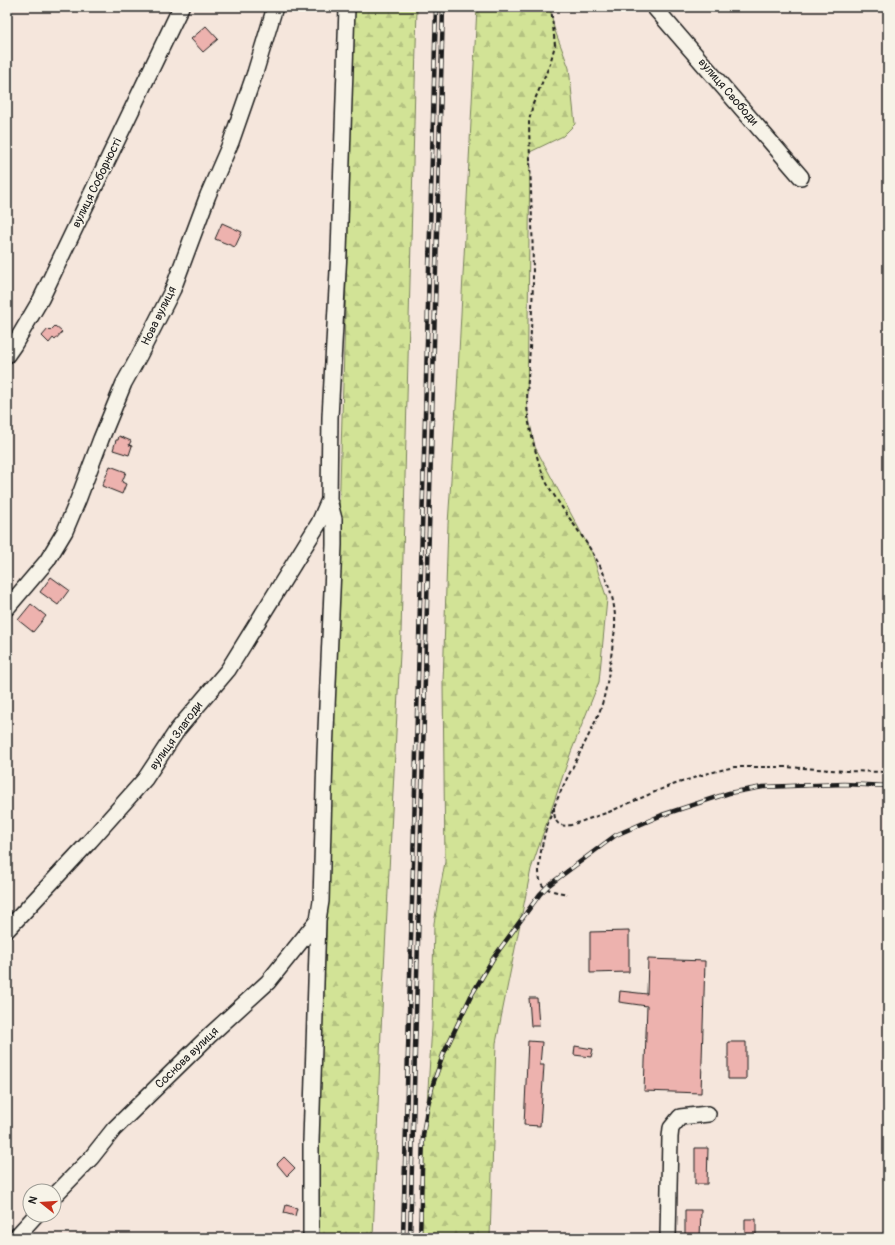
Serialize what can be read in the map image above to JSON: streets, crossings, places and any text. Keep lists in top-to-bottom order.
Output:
{
  "streets": {
    "street": [
      "вулиця Свободи",
      "вулиця Соборності",
      "Нова вулиця",
      "вулиця Злагоди",
      "Соснова вулиця"
    ]
  },
  "north": "left"
}
